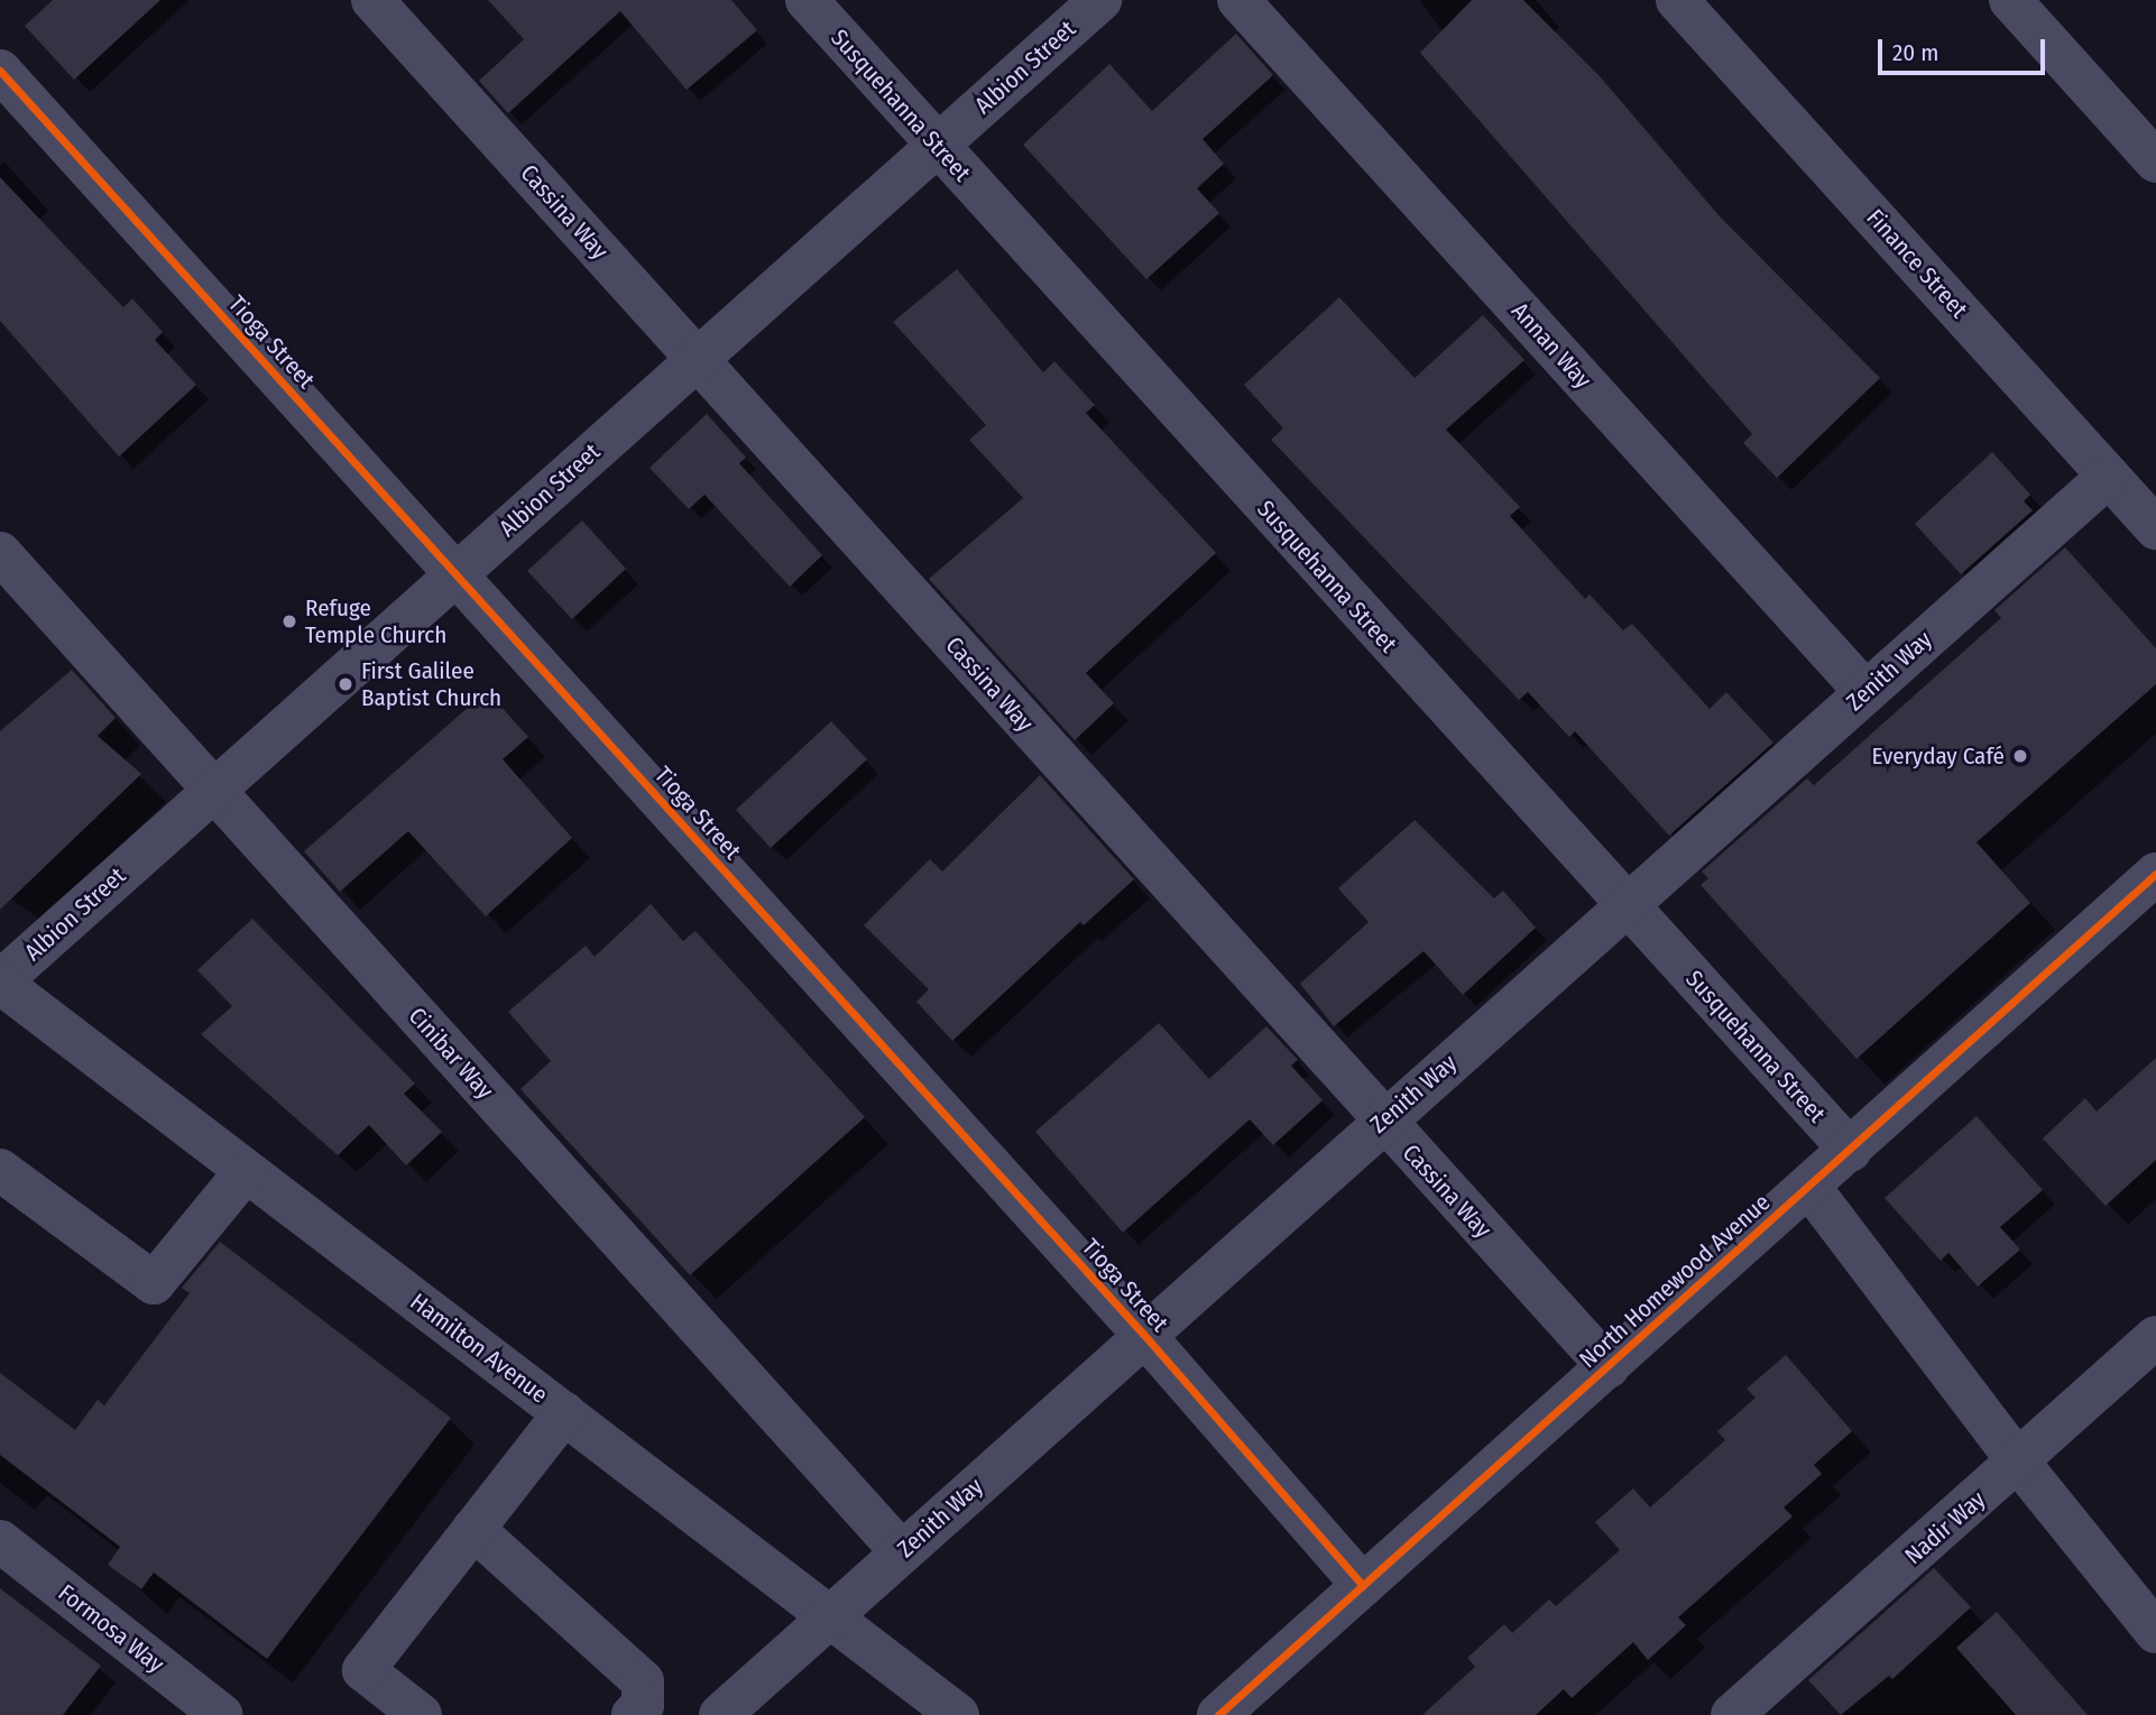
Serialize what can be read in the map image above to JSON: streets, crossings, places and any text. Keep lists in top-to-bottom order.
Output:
{
  "streets": {
    "street": [
      "Albion Street",
      "Susquehanna Street",
      "Cassina Way",
      "Finance Street",
      "Tioga Street",
      "Annan Way",
      "Zenith Way",
      "Cinibar Way",
      "North Homewood Avenue",
      "Hamilton Avenue",
      "Nadir Way",
      "Formosa Way"
    ]
  },
  "crossings": [
    ["Albion Street", "Susquehanna Street"],
    ["Albion Street", "Cassina Way"],
    ["Albion Street", "Tioga Street"],
    ["Albion Street", "Cinibar Way"],
    ["Albion Street", "Hamilton Avenue"],
    ["Susquehanna Street", "Zenith Way"],
    ["Susquehanna Street", "North Homewood Avenue"],
    ["Cassina Way", "Zenith Way"],
    ["Cassina Way", "North Homewood Avenue"],
    ["Finance Street", "Zenith Way"],
    ["Tioga Street", "Zenith Way"],
    ["Tioga Street", "North Homewood Avenue"],
    ["Annan Way", "Zenith Way"],
    ["Zenith Way", "Cinibar Way"],
    ["Zenith Way", "Hamilton Avenue"]
  ],
  "places": ["Refuge Temple Church", "First Galilee Baptist Church", "Everyday Café"],
  "scale_bar": "20 m"
}
